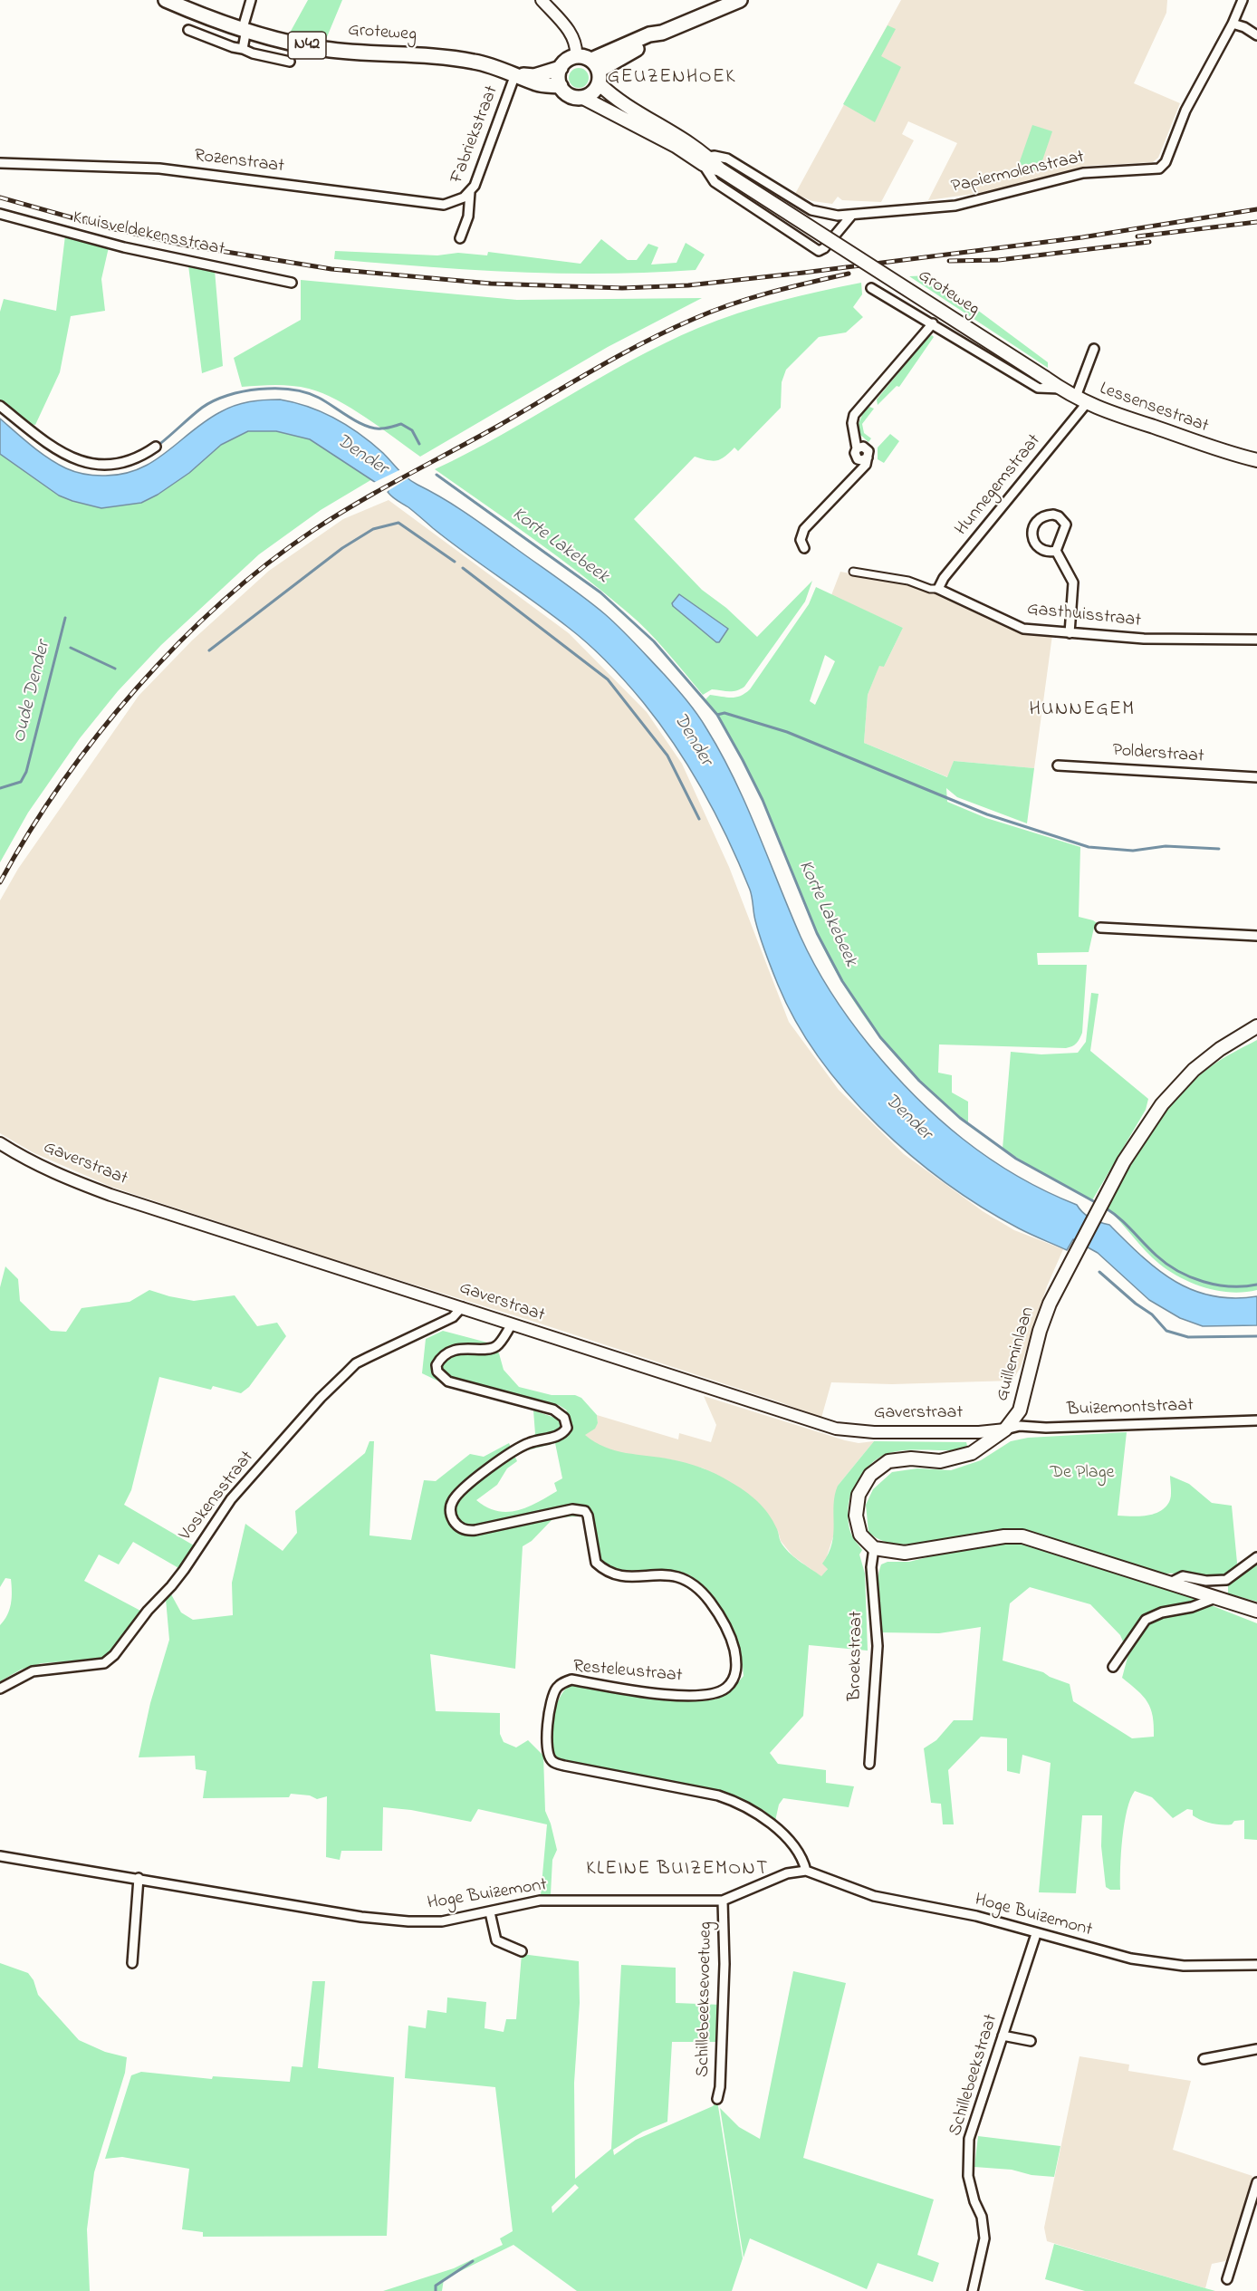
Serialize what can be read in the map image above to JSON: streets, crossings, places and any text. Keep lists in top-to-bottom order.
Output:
{
  "streets": {
    "main road": [
      "Groteweg",
      "N42",
      "Lessensestraat",
      "Guilleminlaan"
    ],
    "street": [
      "Fabriekstraat",
      "Rozenstraat",
      "Papiermolenstraat",
      "Kruisveldekensstraat",
      "Hunnegemstraat",
      "Gasthuisstraat",
      "Polderstraat",
      "Gaverstraat",
      "Buizemontstraat",
      "Voskensstraat",
      "Broekstraat",
      "Resteleustraat",
      "Hoge Buizemont",
      "Schillebeeksevoetweg",
      "Schillebeekstraat"
    ]
  },
  "crossings": [
    ["Groteweg", "Fabriekstraat"],
    ["Groteweg", "Papiermolenstraat"],
    ["Groteweg", "Lessensestraat"],
    ["Fabriekstraat", "Rozenstraat"],
    ["Lessensestraat", "Hunnegemstraat"],
    ["Hunnegemstraat", "Gasthuisstraat"],
    ["Gaverstraat", "Guilleminlaan"],
    ["Gaverstraat", "Buizemontstraat"],
    ["Gaverstraat", "Voskensstraat"],
    ["Gaverstraat", "Resteleustraat"],
    ["Guilleminlaan", "Buizemontstraat"],
    ["Guilleminlaan", "Broekstraat"],
    ["Resteleustraat", "Hoge Buizemont"],
    ["Hoge Buizemont", "Schillebeeksevoetweg"],
    ["Hoge Buizemont", "Schillebeekstraat"]
  ],
  "districts": ["GEUZENHOEK", "HUNNEGEM", "KLEINE BUIZEMONT"],
  "water": ["Dender", "Korte Lakebeek", "Oude Dender"],
  "parks": ["De Plage"]
}
